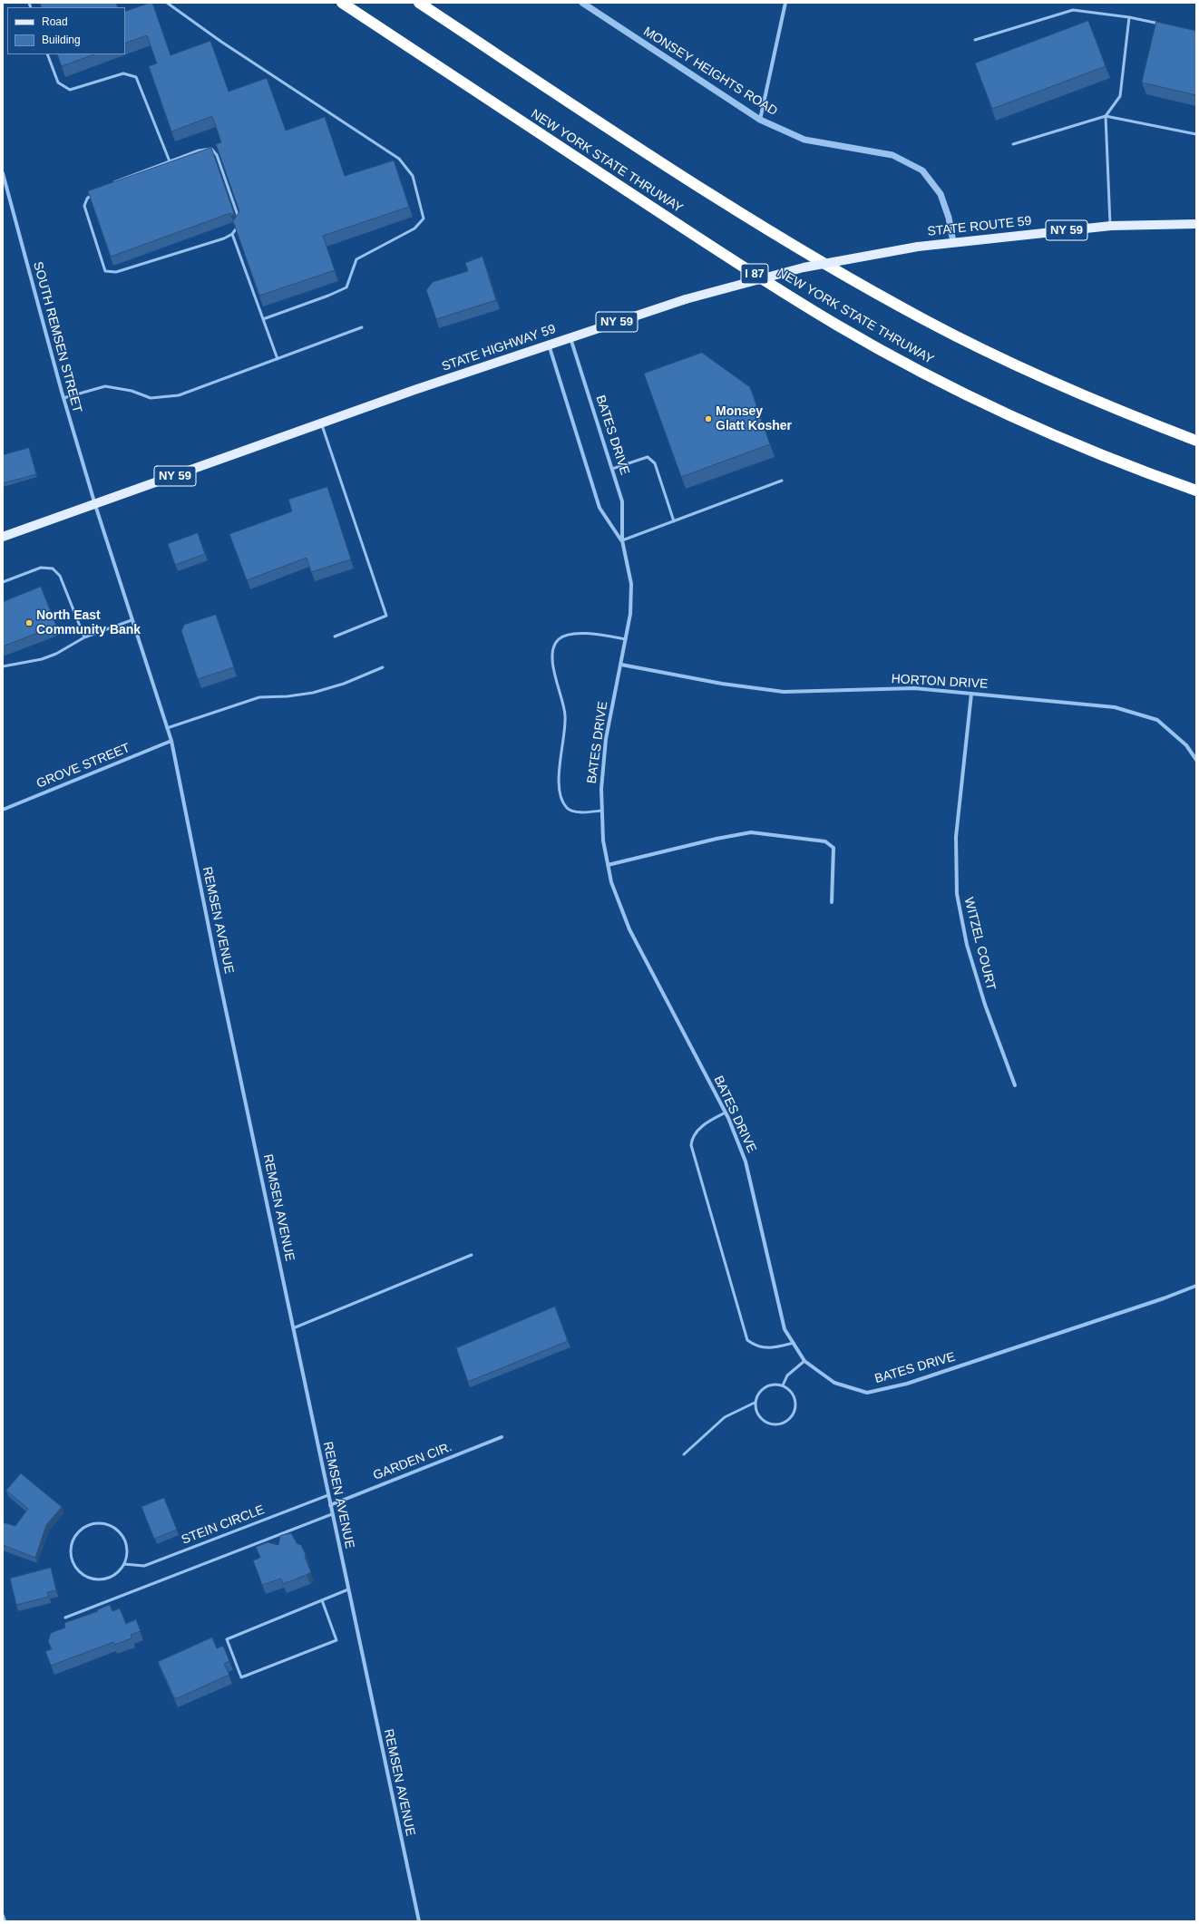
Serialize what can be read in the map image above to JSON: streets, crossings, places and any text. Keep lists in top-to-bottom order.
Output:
{
  "streets": {
    "highway": ["NEW YORK STATE THRUWAY", "I 87"],
    "main road": ["STATE ROUTE 59", "NY 59", "STATE HIGHWAY 59"],
    "street": [
      "MONSEY HEIGHTS ROAD",
      "SOUTH REMSEN STREET",
      "BATES DRIVE",
      "HORTON DRIVE",
      "GROVE STREET",
      "REMSEN AVENUE",
      "WITZEL COURT",
      "GARDEN CIR."
    ],
    "lane": ["STEIN CIRCLE"]
  },
  "crossings": [
    ["MONSEY HEIGHTS ROAD", "STATE ROUTE 59"],
    ["STATE ROUTE 59", "STATE HIGHWAY 59"],
    ["NY 59", "SOUTH REMSEN STREET"],
    ["NY 59", "STATE HIGHWAY 59"],
    ["NY 59", "REMSEN AVENUE"],
    ["SOUTH REMSEN STREET", "REMSEN AVENUE"],
    ["STATE HIGHWAY 59", "BATES DRIVE"],
    ["BATES DRIVE", "HORTON DRIVE"],
    ["HORTON DRIVE", "WITZEL COURT"],
    ["GROVE STREET", "REMSEN AVENUE"],
    ["REMSEN AVENUE", "GARDEN CIR."],
    ["REMSEN AVENUE", "STEIN CIRCLE"]
  ],
  "places": ["Monsey Glatt Kosher", "North East Community Bank"],
  "legend": ["Road", "Building"]
}
